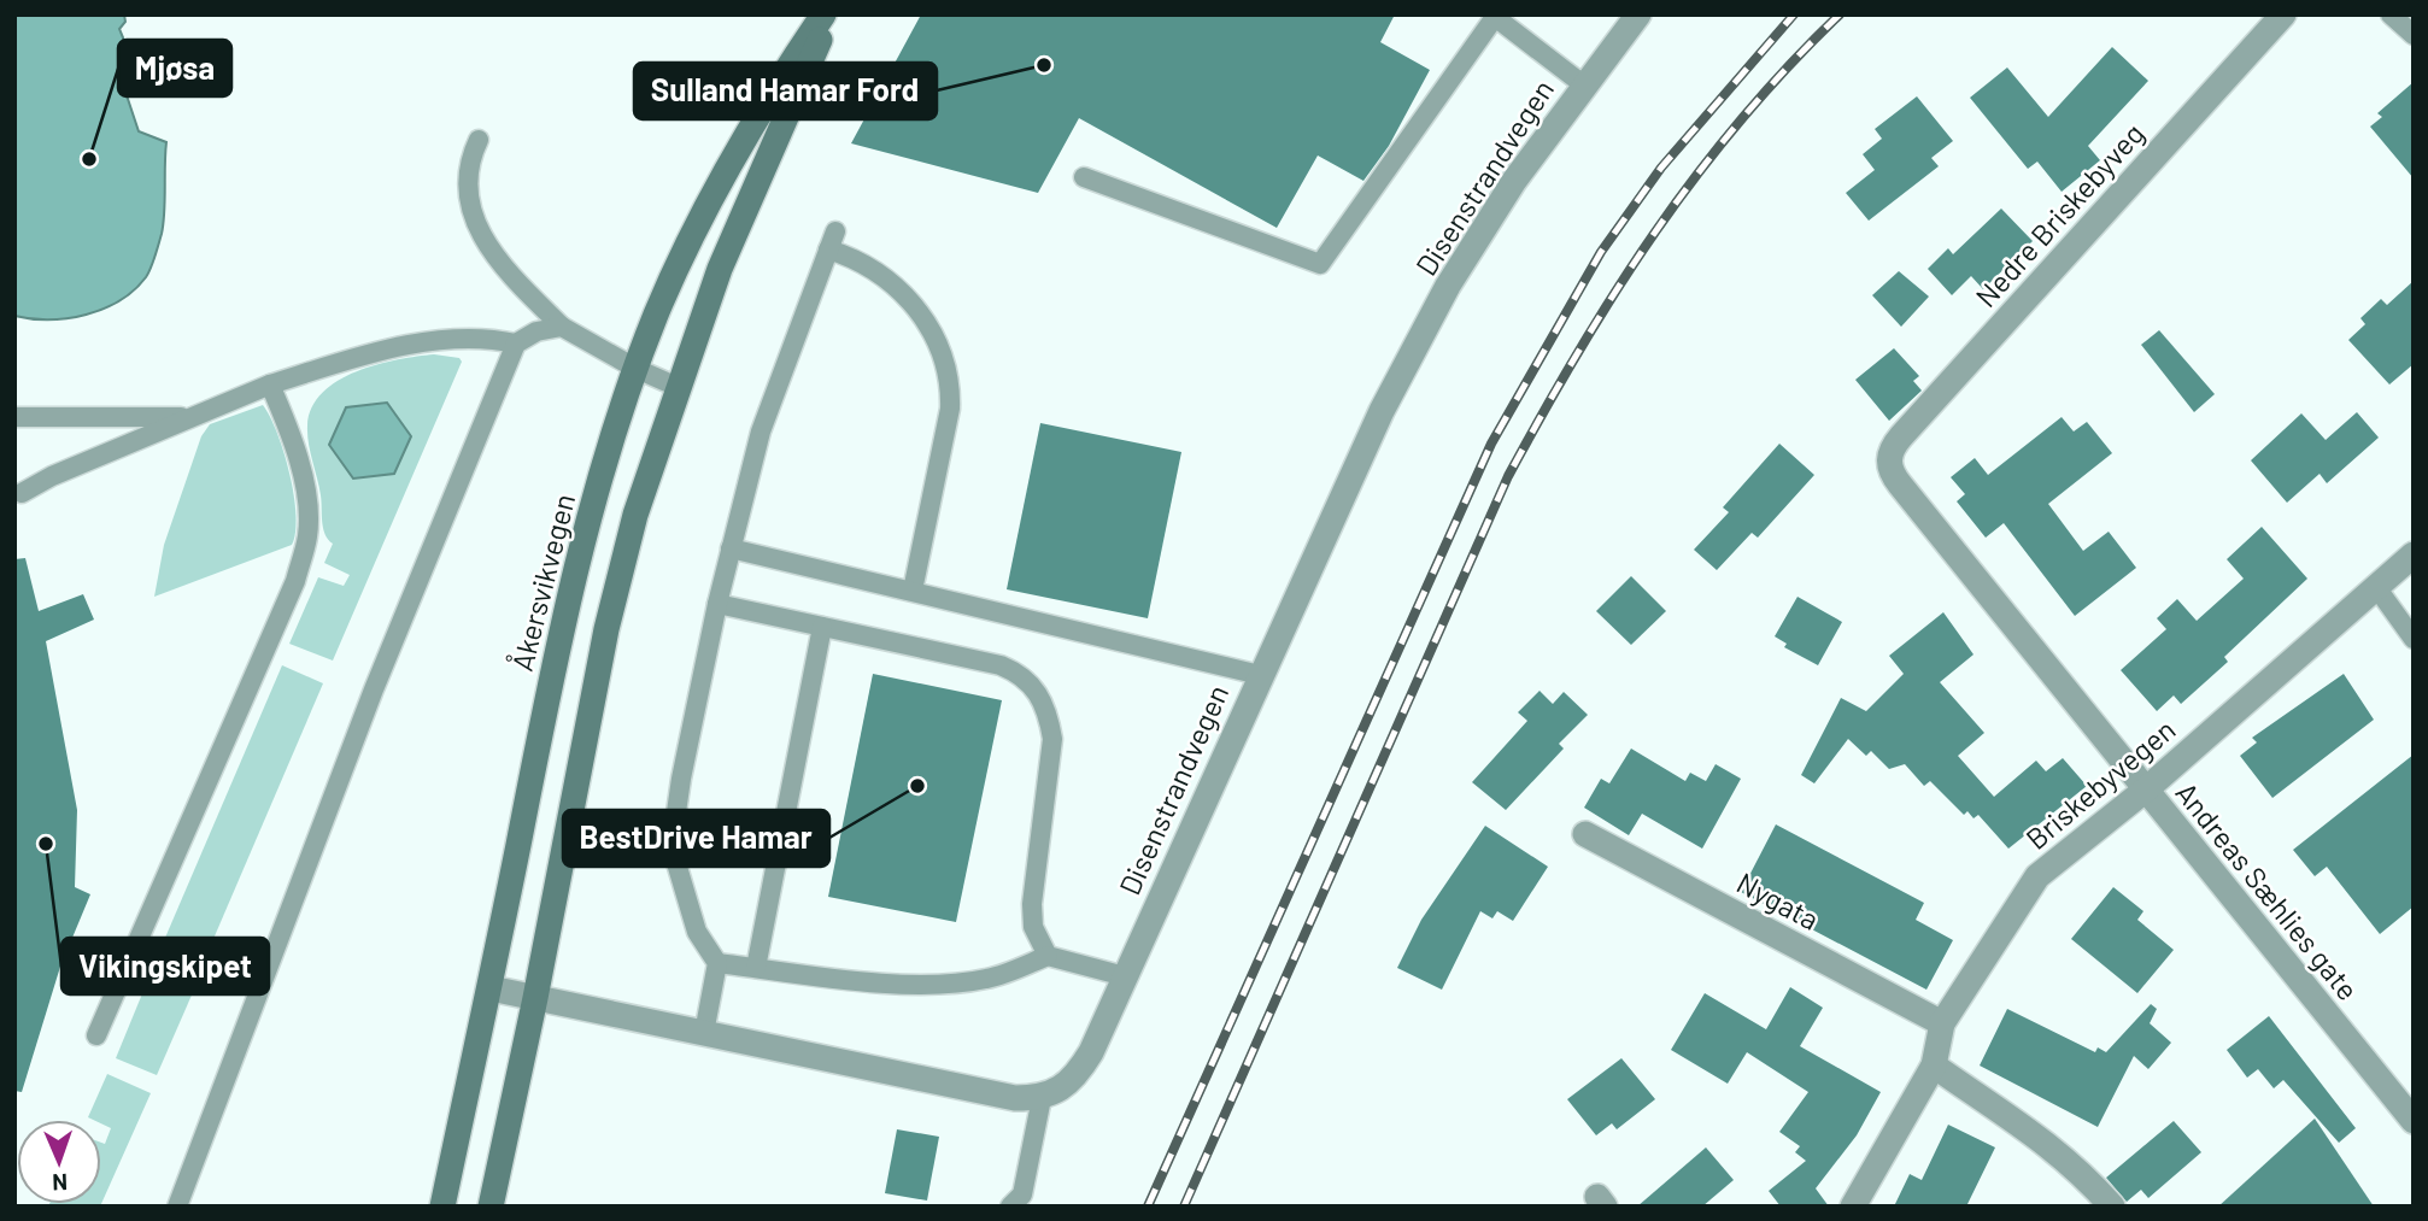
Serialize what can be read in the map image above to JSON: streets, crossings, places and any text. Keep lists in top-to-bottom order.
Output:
{
  "streets": {
    "street": [
      "Disenstrandvegen",
      "Nedre Briskebyveg",
      "Åkersvikvegen",
      "Briskebyvegen",
      "Andreas Sæhlies gate",
      "Nygata"
    ]
  },
  "crossings": [
    ["Nedre Briskebyveg", "Andreas Sæhlies gate"],
    ["Briskebyvegen", "Andreas Sæhlies gate"],
    ["Briskebyvegen", "Nygata"]
  ],
  "places": [
    "Sulland Hamar Ford",
    "Mjøsa",
    "BestDrive Hamar",
    "Vikingskipet"
  ],
  "north": "bottom"
}
